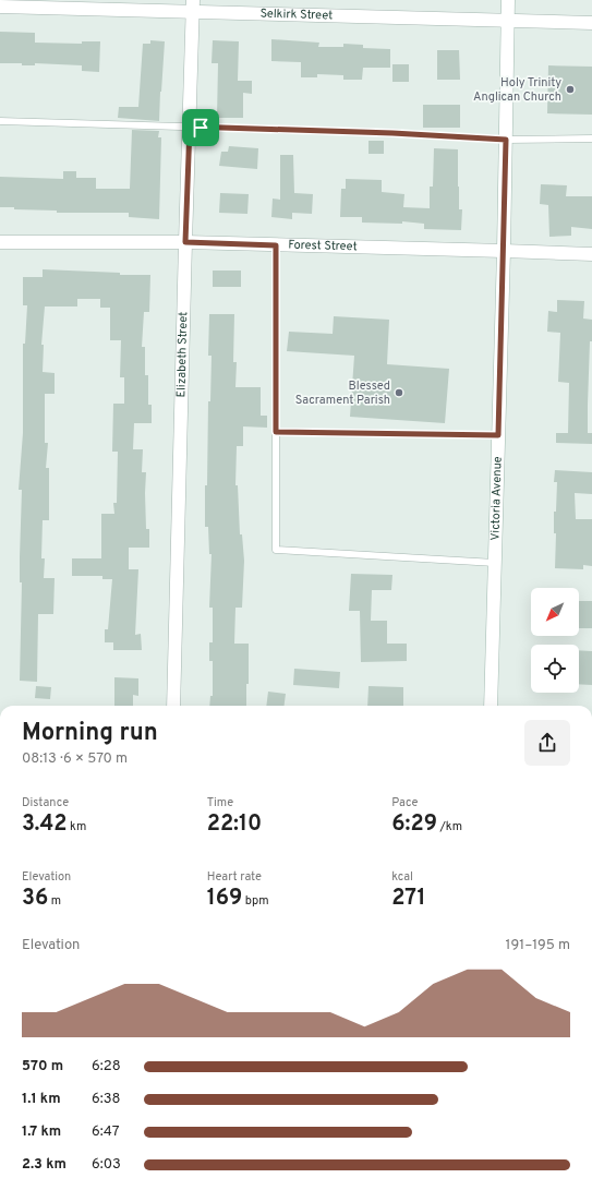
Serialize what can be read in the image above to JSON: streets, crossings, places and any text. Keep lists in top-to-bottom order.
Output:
{
  "streets": {
    "street": [
      "Selkirk Street",
      "Forest Street",
      "Elizabeth Street",
      "Victoria Avenue"
    ]
  },
  "crossings": [
    ["Selkirk Street", "Elizabeth Street"],
    ["Selkirk Street", "Victoria Avenue"],
    ["Forest Street", "Elizabeth Street"],
    ["Forest Street", "Victoria Avenue"]
  ],
  "places": ["Holy Trinity Anglican Church", "Blessed Sacrament Parish"],
  "north": "bottom left",
  "page": {
    "heading": ["Morning run", "08:13 · 6 × 570 m"],
    "stats": [
      ["Distance", "3.42 km"],
      ["Time", "22:10"],
      ["Pace", "6:29 /km"],
      ["Elevation", "36 m"],
      ["Heart rate", "169 bpm"],
      ["kcal", "271"]
    ],
    "chart": ["Elevation", "191–195 m"],
    "list": [
      {
        "name": "570 m",
        "note": "6:28"
      },
      {
        "name": "1.1 km",
        "note": "6:38"
      },
      {
        "name": "1.7 km",
        "note": "6:47"
      },
      {
        "name": "2.3 km",
        "note": "6:03"
      }
    ]
  }
}
